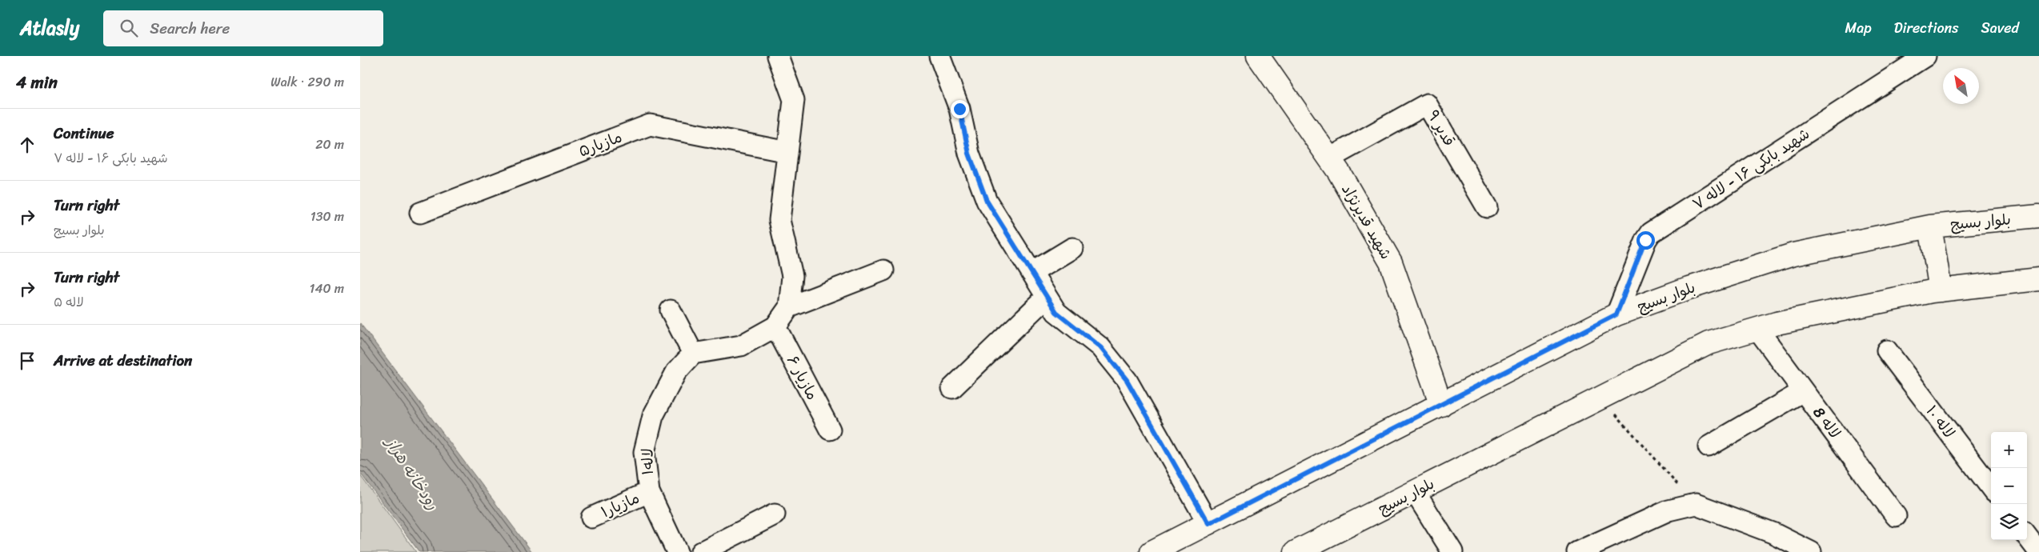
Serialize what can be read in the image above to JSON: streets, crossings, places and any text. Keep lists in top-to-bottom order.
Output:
{
  "streets": {
    "main road": ["شهید قدیرنژاد", "بلوار بسیج"],
    "street": [
      "قدیر ۹",
      "مازیار۵",
      "شهید بابکی ۱۶ - لاله ۷",
      "مازیار ۶",
      "لاله ۱۰",
      "لاله 8",
      "لاله۱",
      "مازیار۱"
    ]
  },
  "crossings": [
    ["قدیر ۹", "شهید قدیرنژاد"],
    ["شهید بابکی ۱۶ - لاله ۷", "بلوار بسیج"],
    ["شهید قدیرنژاد", "بلوار بسیج"],
    ["بلوار بسیج", "لاله 8"],
    ["لاله۱", "مازیار۱"]
  ],
  "water": ["رودخانه هراز"],
  "north": "top left",
  "page": {
    "header": "Atlasly",
    "search": "Search here",
    "nav": ["Map", "Directions", "Saved"],
    "heading": ["4 min", "Walk · 290 m"],
    "list": [
      ["Continue", "شهید بابکی ۱۶ - لاله ۷", "20 m"],
      ["Turn right", "بلوار بسیج", "130 m"],
      ["Turn right", "لاله ۵", "140 m"],
      "Arrive at destination"
    ],
    "map_buttons": ["+", "−"]
  }
}
